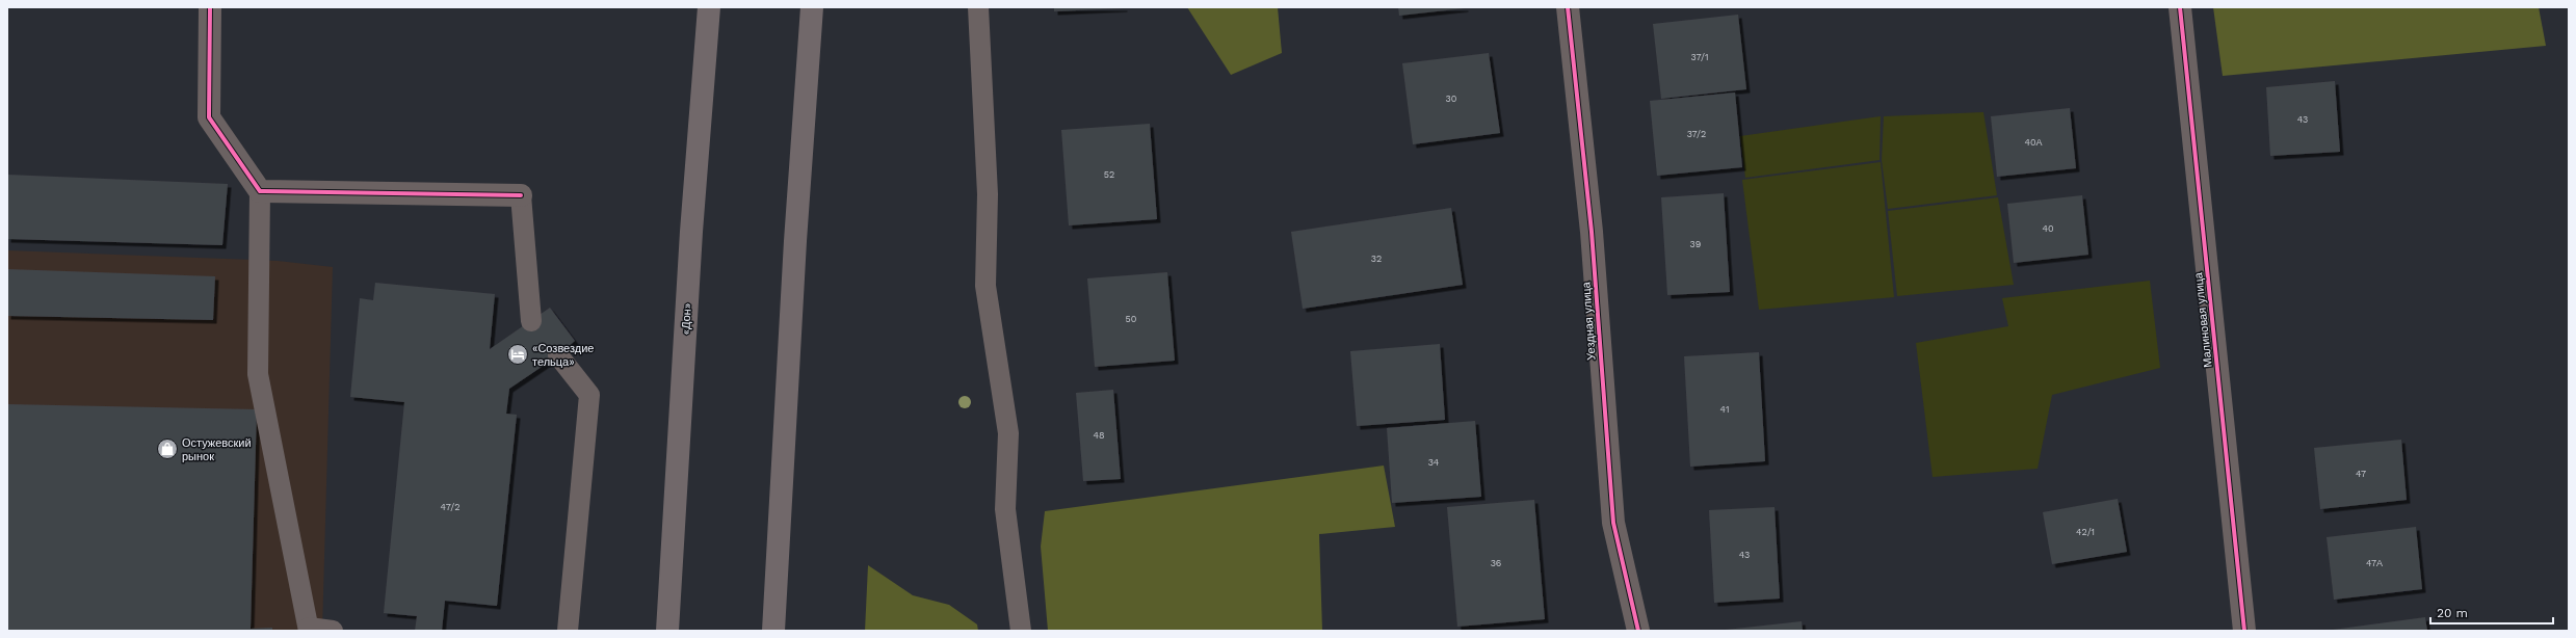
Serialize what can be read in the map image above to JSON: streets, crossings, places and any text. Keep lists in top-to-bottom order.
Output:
{
  "streets": {
    "highway": ["«Дон»"],
    "street": ["Малиновая улица", "Уездная улица"]
  },
  "places": {
    "hotel": ["«Созвездие тельца»"],
    "shop": ["Остужевский рынок"]
  },
  "house_numbers": [
    "37/1",
    "30",
    "43",
    "37/2",
    "40А",
    "52",
    "40",
    "39",
    "32",
    "50",
    "41",
    "48",
    "34",
    "47",
    "47/2",
    "42/1",
    "43",
    "36",
    "47А"
  ],
  "scale_bar": "20 m"
}
